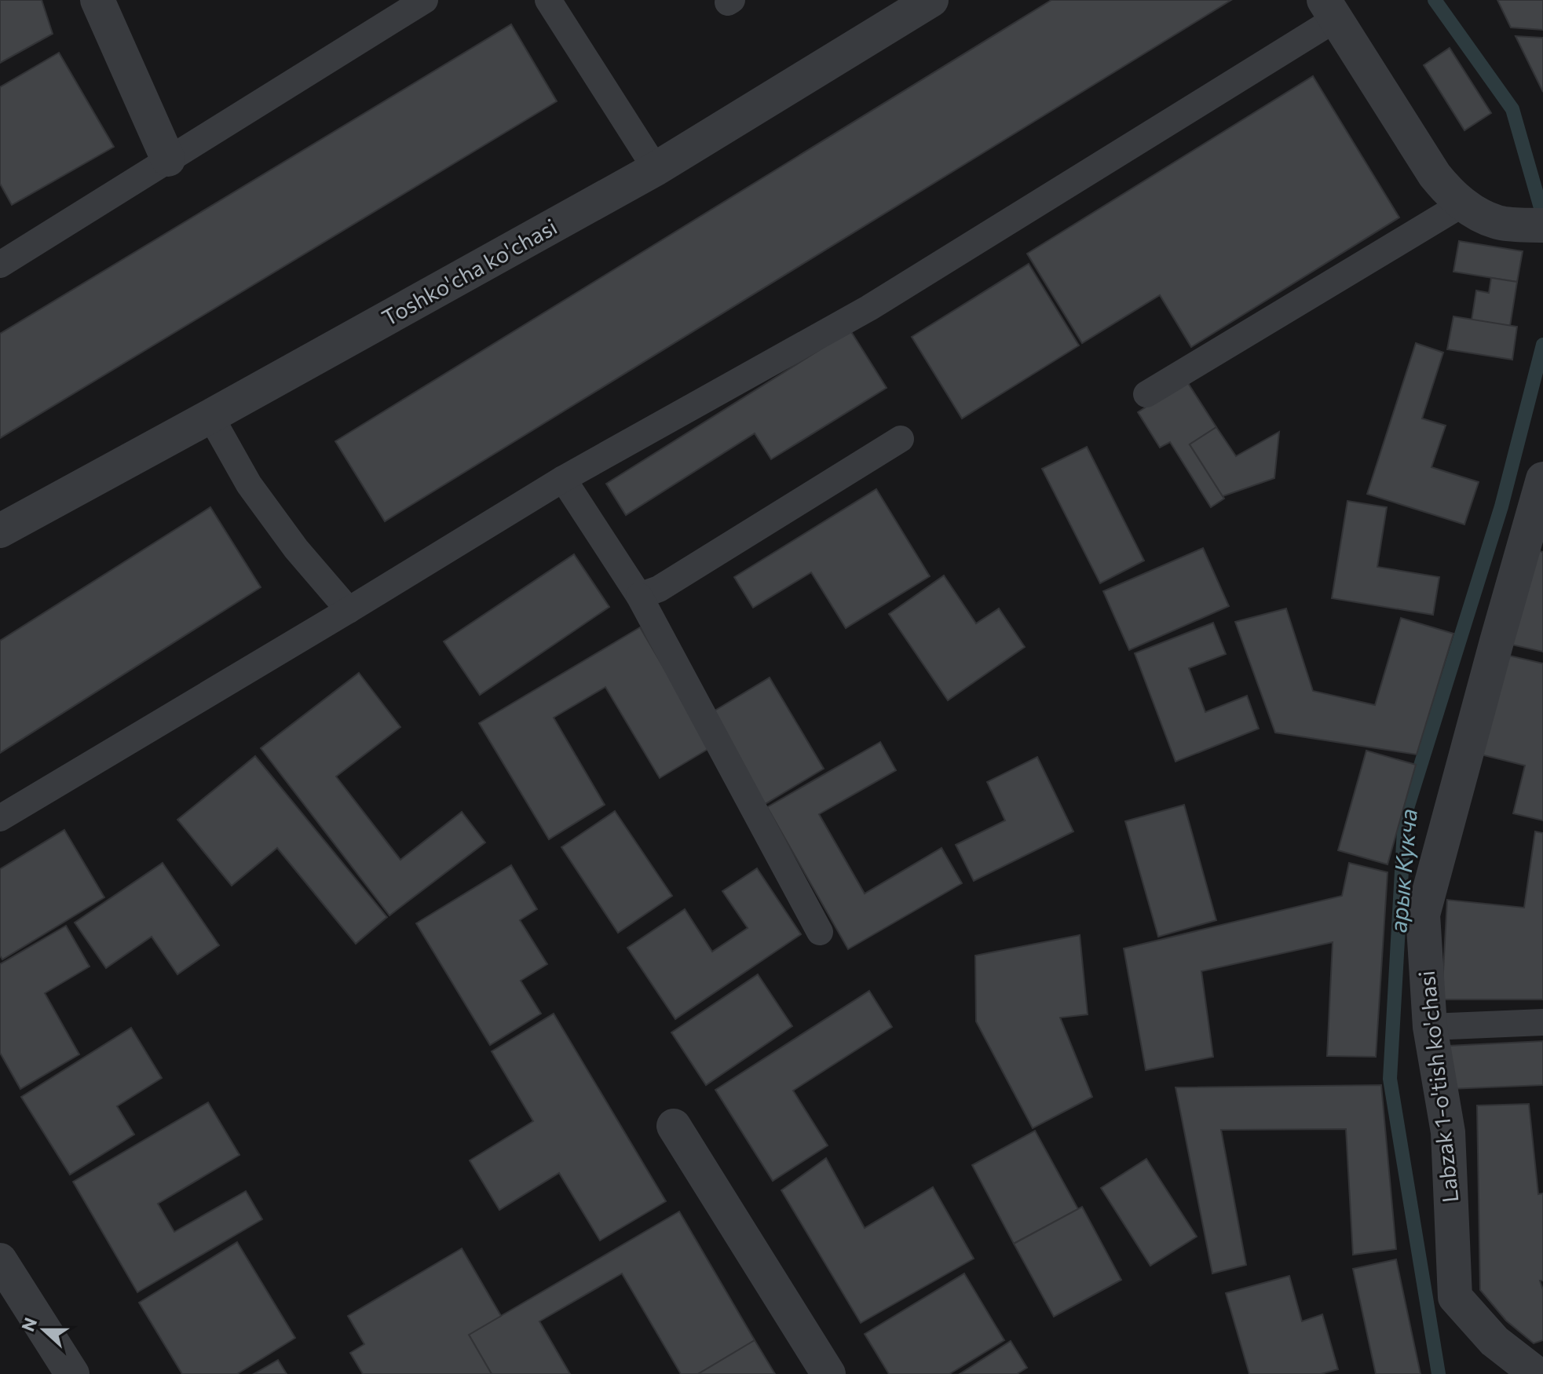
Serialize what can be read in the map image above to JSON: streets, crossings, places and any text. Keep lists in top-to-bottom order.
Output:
{
  "streets": {
    "street": ["Toshko'cha ko'chasi", "Labzak 1-o'tish ko'chasi"]
  },
  "water": ["арык Кукча"],
  "north": "left"
}
